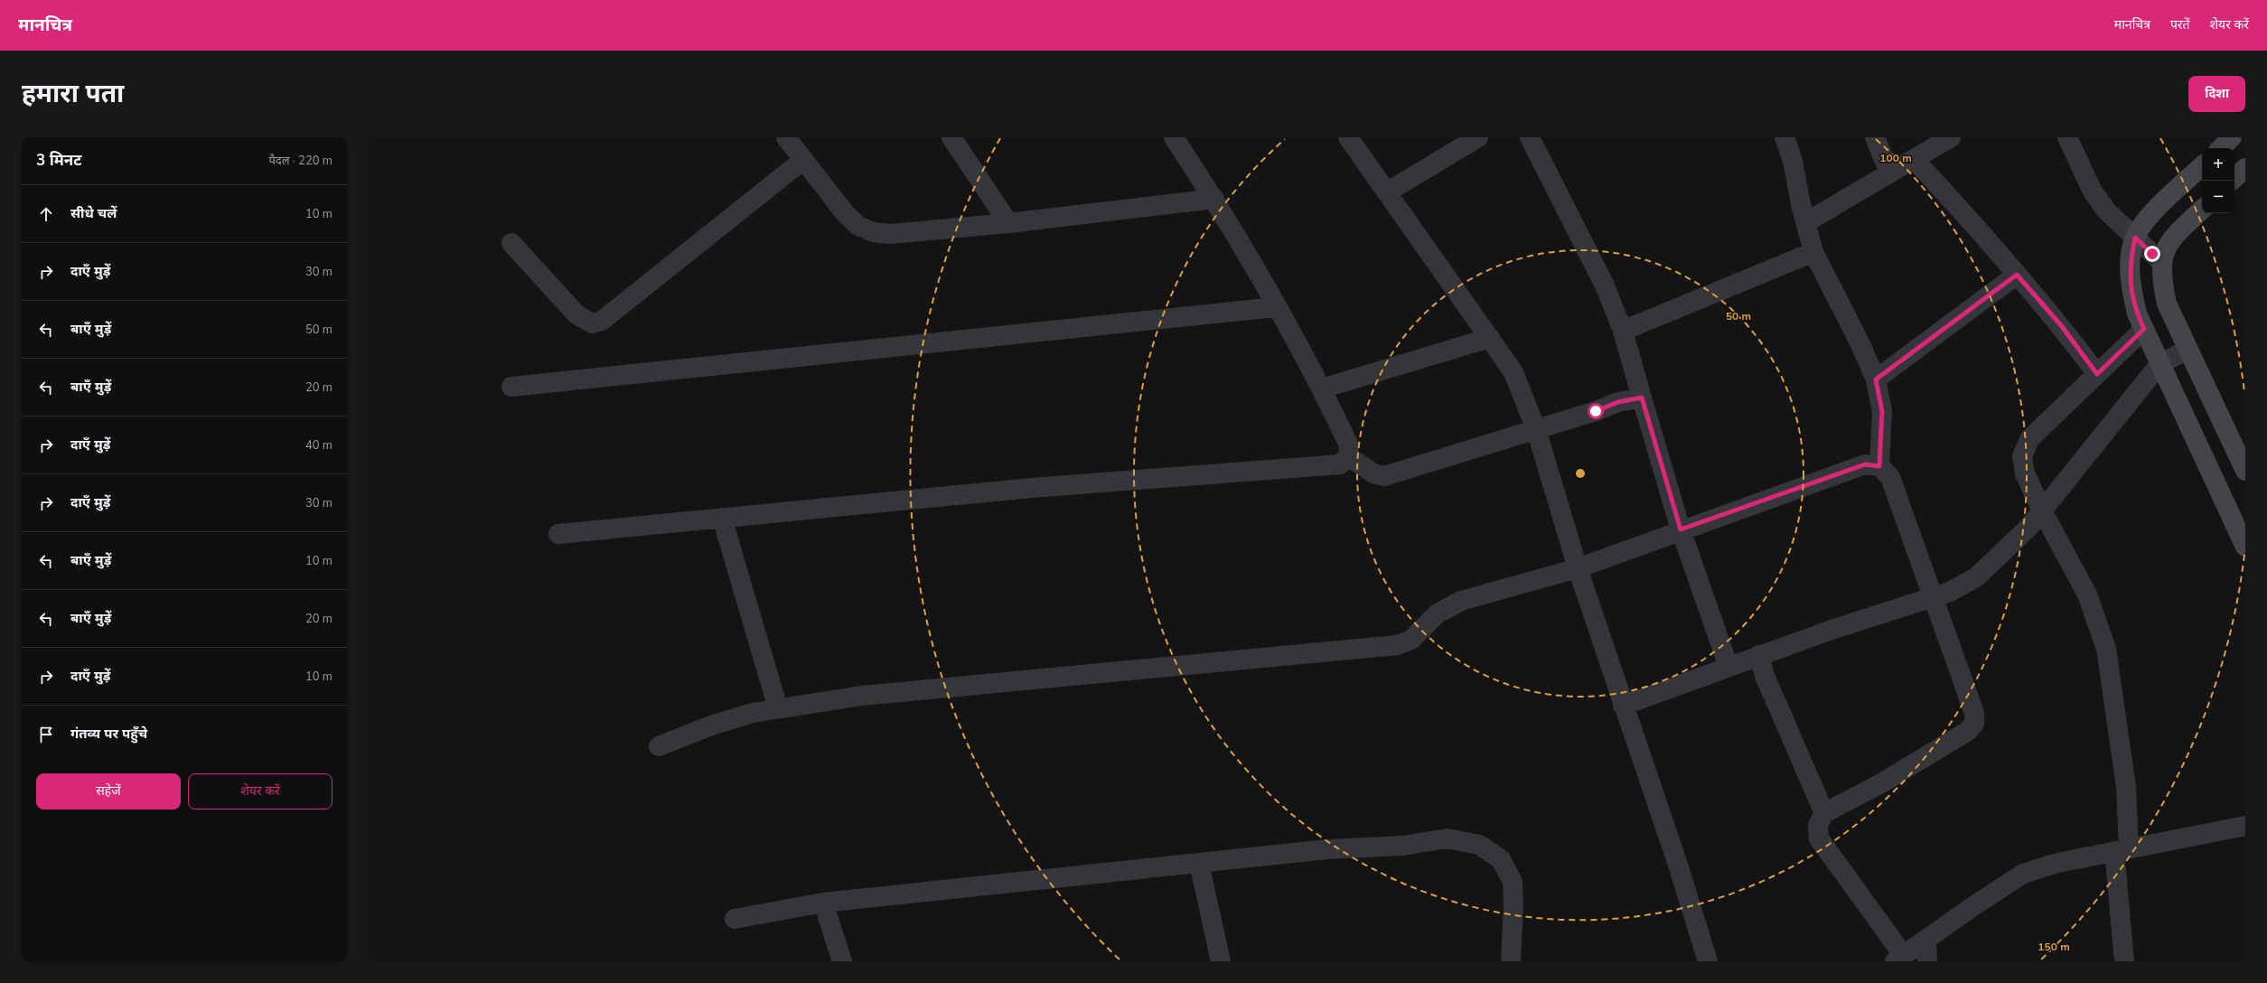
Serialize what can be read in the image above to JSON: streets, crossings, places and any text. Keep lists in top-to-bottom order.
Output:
{
  "page": {
    "header": "मानचित्र",
    "nav": ["मानचित्र", "परतें", "शेयर करें"],
    "buttons": [
      "दिशा",
      ["सहेजें", "शेयर करें"]
    ],
    "title": "हमारा पता",
    "heading": ["3 मिनट", "पैदल · 220 m"],
    "map_buttons": ["+", "−"],
    "list": [
      ["सीधे चलें", "10 m"],
      ["दाएँ मुड़ें", "30 m"],
      ["बाएँ मुड़ें", "50 m"],
      ["बाएँ मुड़ें", "20 m"],
      ["दाएँ मुड़ें", "40 m"],
      ["दाएँ मुड़ें", "30 m"],
      ["बाएँ मुड़ें", "10 m"],
      ["बाएँ मुड़ें", "20 m"],
      ["दाएँ मुड़ें", "10 m"],
      "गंतव्य पर पहुँचे"
    ]
  },
  "rings": ["100 m", "50 m", "150 m"]
}
